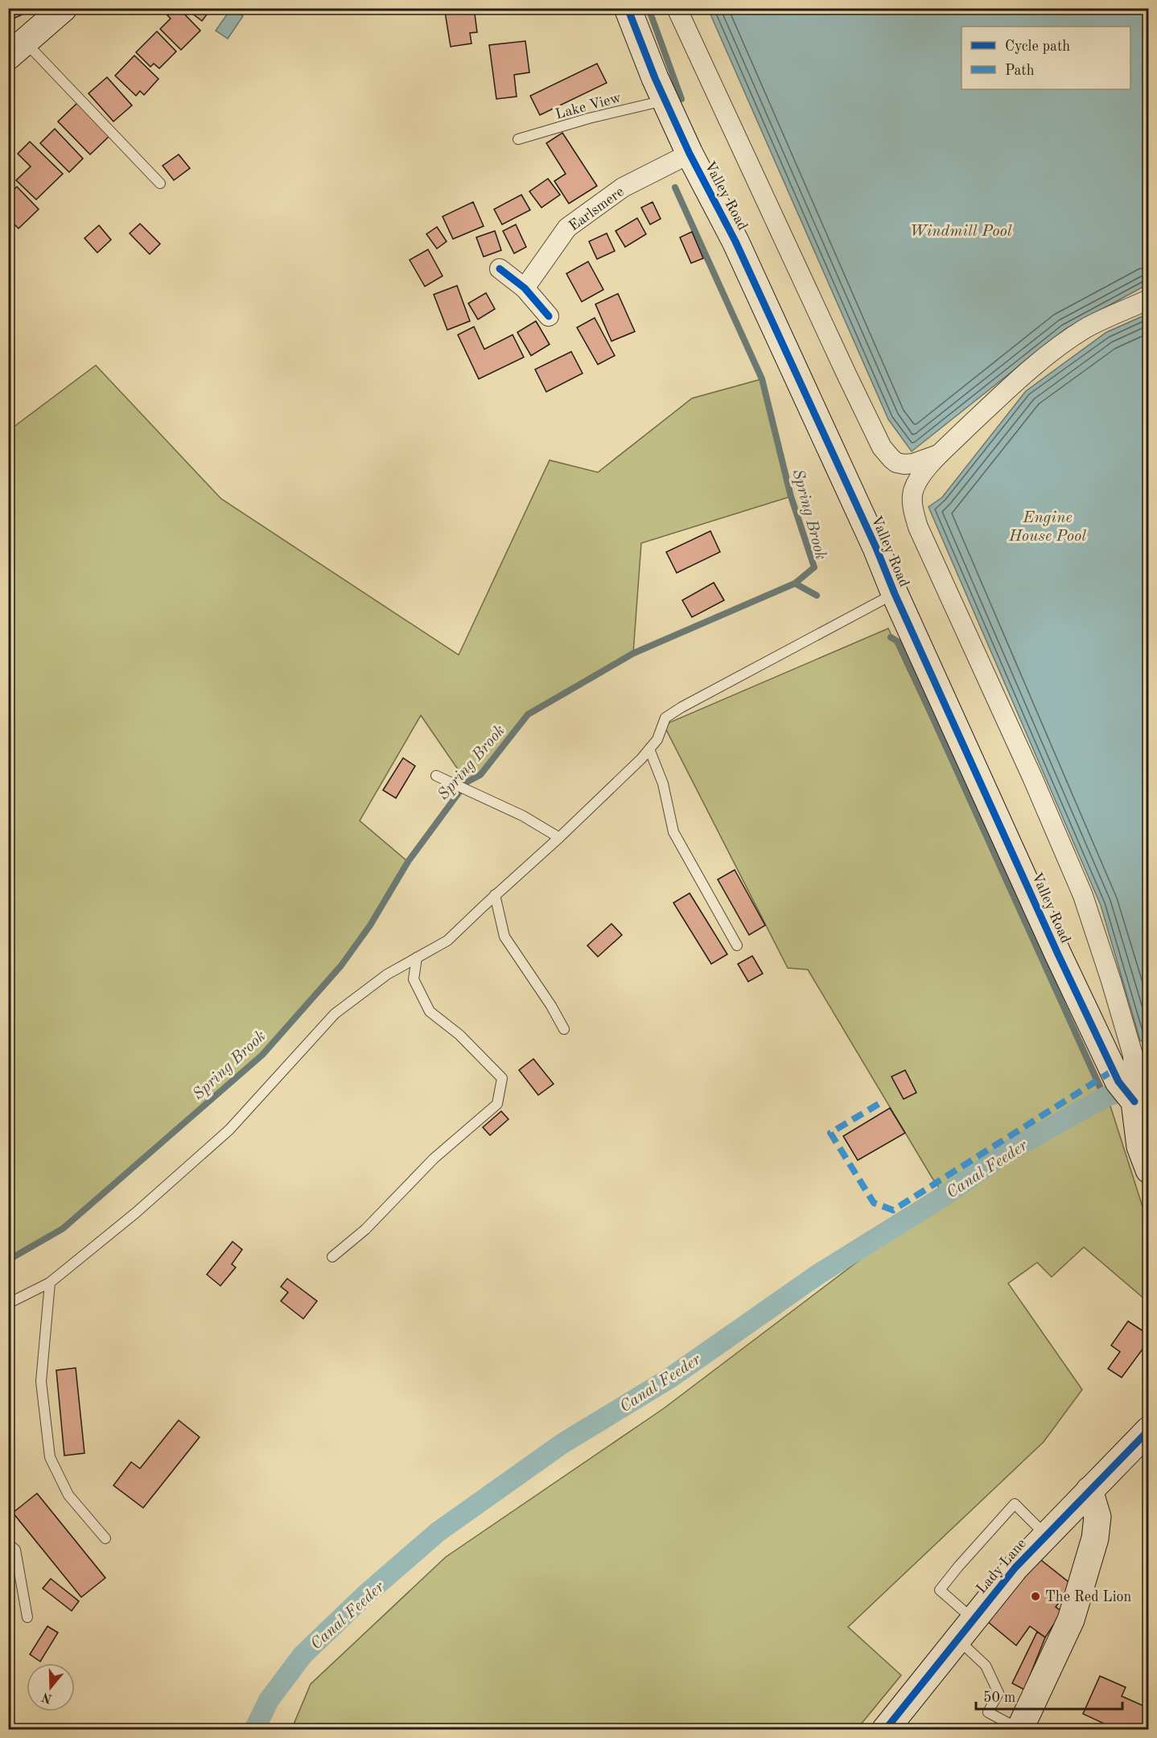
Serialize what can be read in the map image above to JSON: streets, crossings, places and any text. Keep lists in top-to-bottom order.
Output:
{
  "streets": {
    "street": ["Valley Road", "Earlsmere", "Lady Lane"],
    "lane": ["Lake View"]
  },
  "crossings": [
    ["Lake View", "Valley Road"],
    ["Valley Road", "Earlsmere"]
  ],
  "water": [
    "Windmill Pool",
    "Spring Brook",
    "Engine House Pool",
    "Canal Feeder"
  ],
  "places": ["The Red Lion"],
  "legend": ["Cycle path", "Path"],
  "scale_bar": "50 m",
  "north": "bottom"
}
